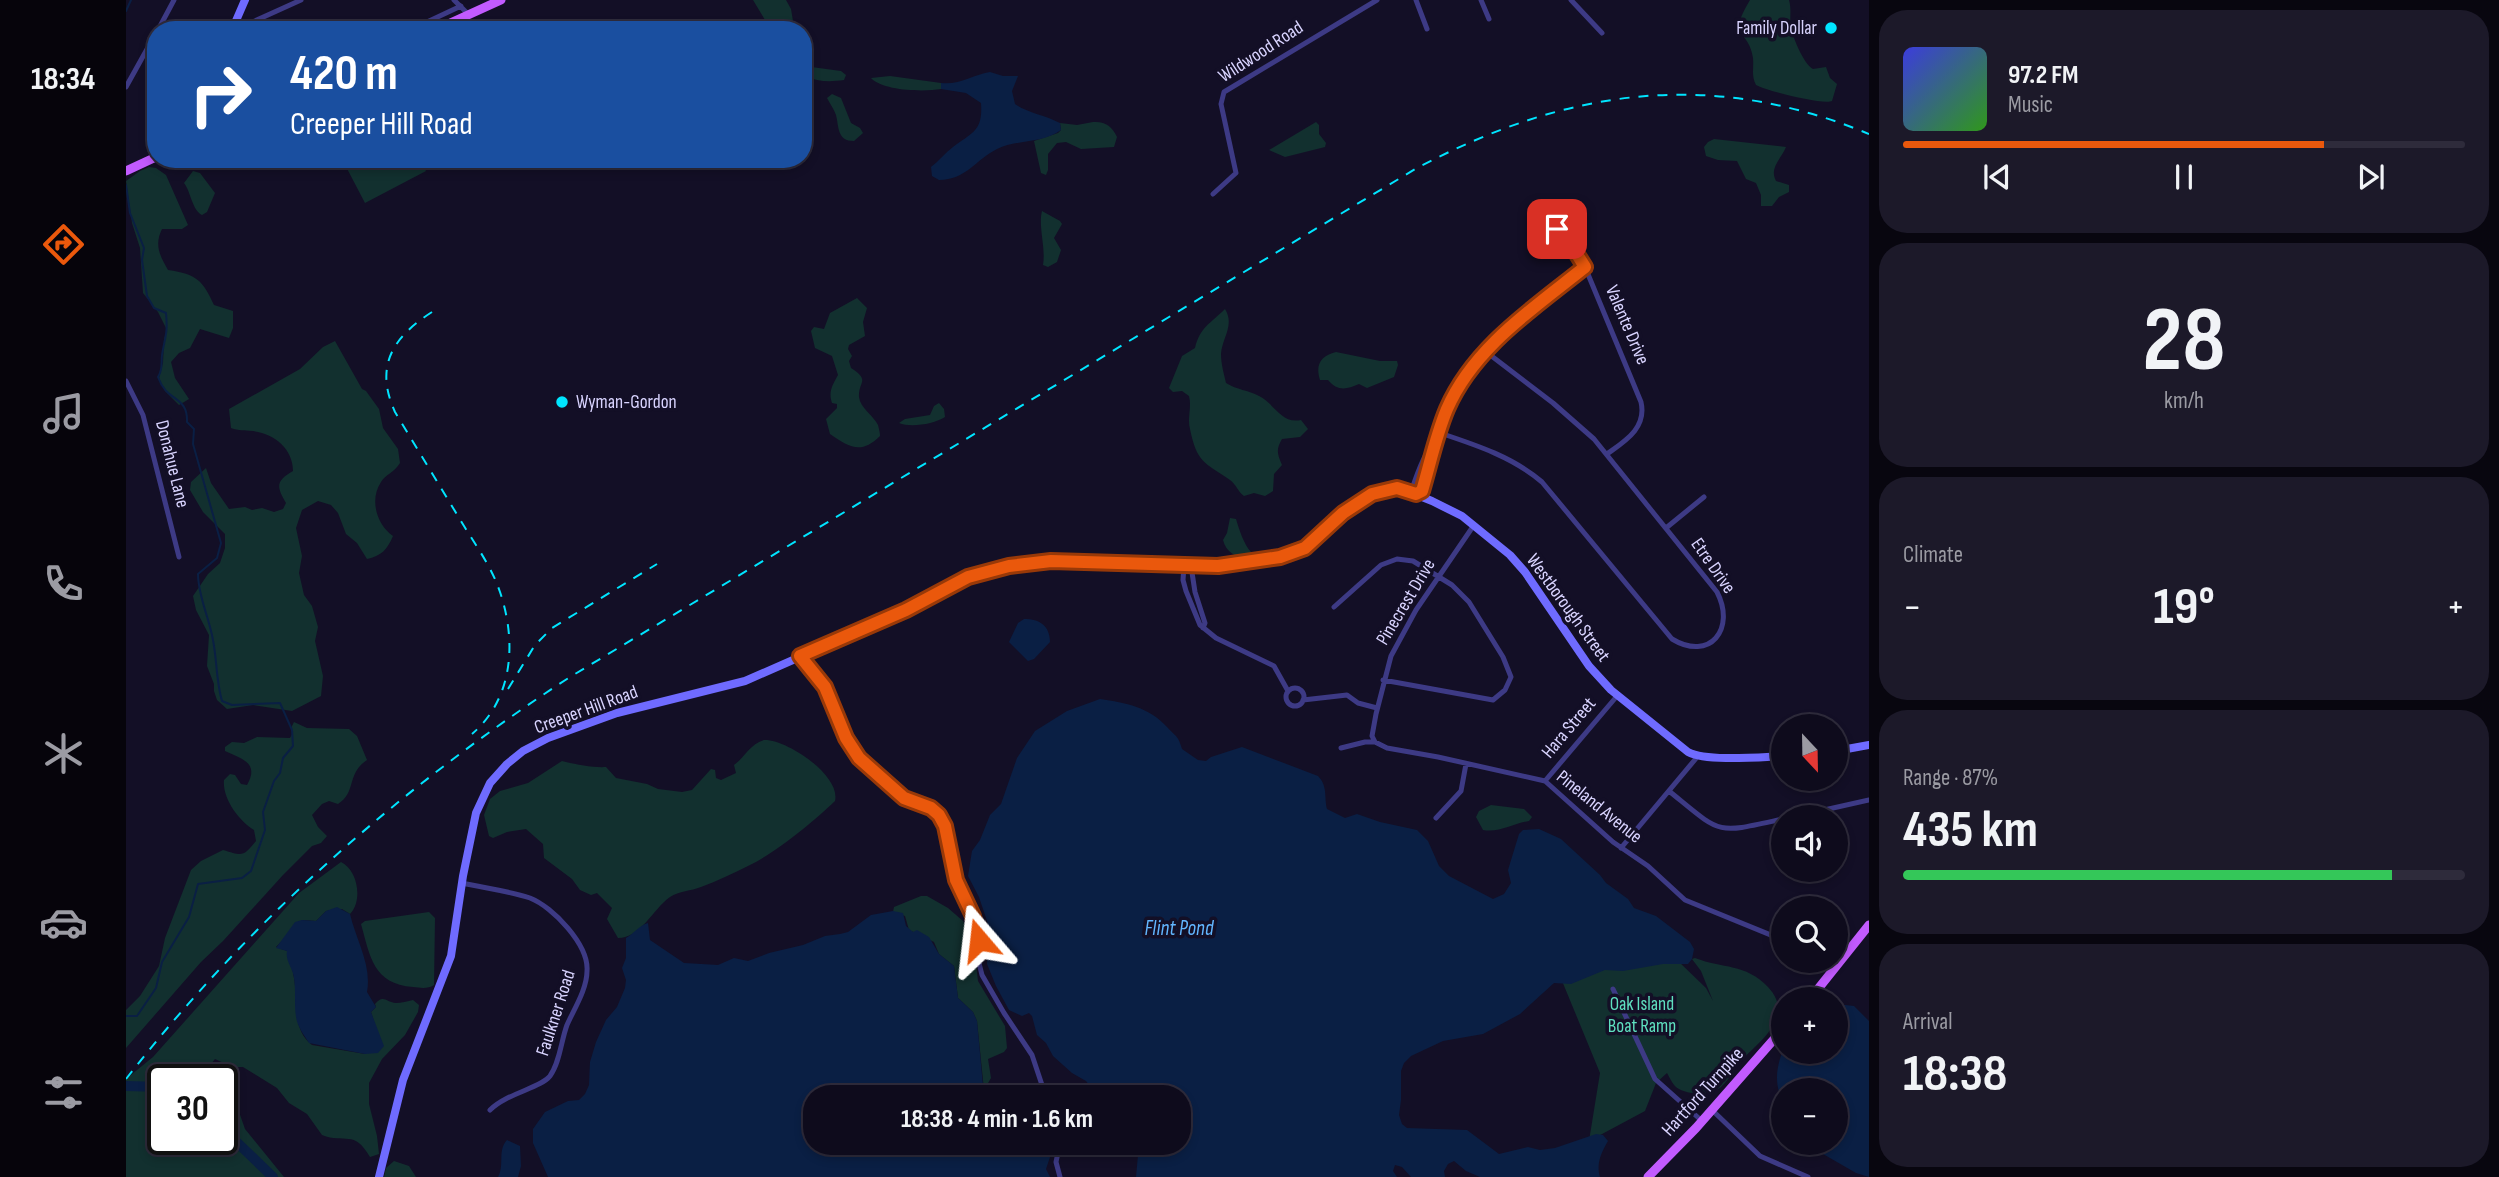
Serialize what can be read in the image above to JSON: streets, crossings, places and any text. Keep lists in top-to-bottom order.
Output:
{
  "streets": {
    "main road": ["Hartford Turnpike"],
    "street": [
      "Wildwood Road",
      "Valente Drive",
      "Donahue Lane",
      "Etre Drive",
      "Pinecrest Drive",
      "Westborough Street",
      "Creeper Hill Road",
      "Hara Street",
      "Pineland Avenue",
      "Faulkner Road"
    ]
  },
  "crossings": [
    ["Valente Drive", "Etre Drive"],
    ["Pinecrest Drive", "Westborough Street"],
    ["Pinecrest Drive", "Pineland Avenue"],
    ["Westborough Street", "Creeper Hill Road"],
    ["Westborough Street", "Hara Street"],
    ["Creeper Hill Road", "Faulkner Road"],
    ["Hara Street", "Pineland Avenue"]
  ],
  "water": ["Flint Pond"],
  "parks": ["Oak Island Boat Ramp"],
  "places": ["Family Dollar", "Wyman-Gordon"],
  "north": "bottom",
  "page": {
    "tabs": "18:34",
    "turn": ["420 m", "Creeper Hill Road"],
    "song": ["97.2 FM", "Music"],
    "tile": [
      ["28", "km/h"],
      "Climate",
      ["Range · 87%", "435 km"],
      ["Arrival", "18:38"]
    ],
    "heat": ["−", "19°", "+"],
    "map_buttons": ["+", "−"],
    "limit": "30",
    "trip": "18:38 · 4 min · 1.6 km"
  }
}
